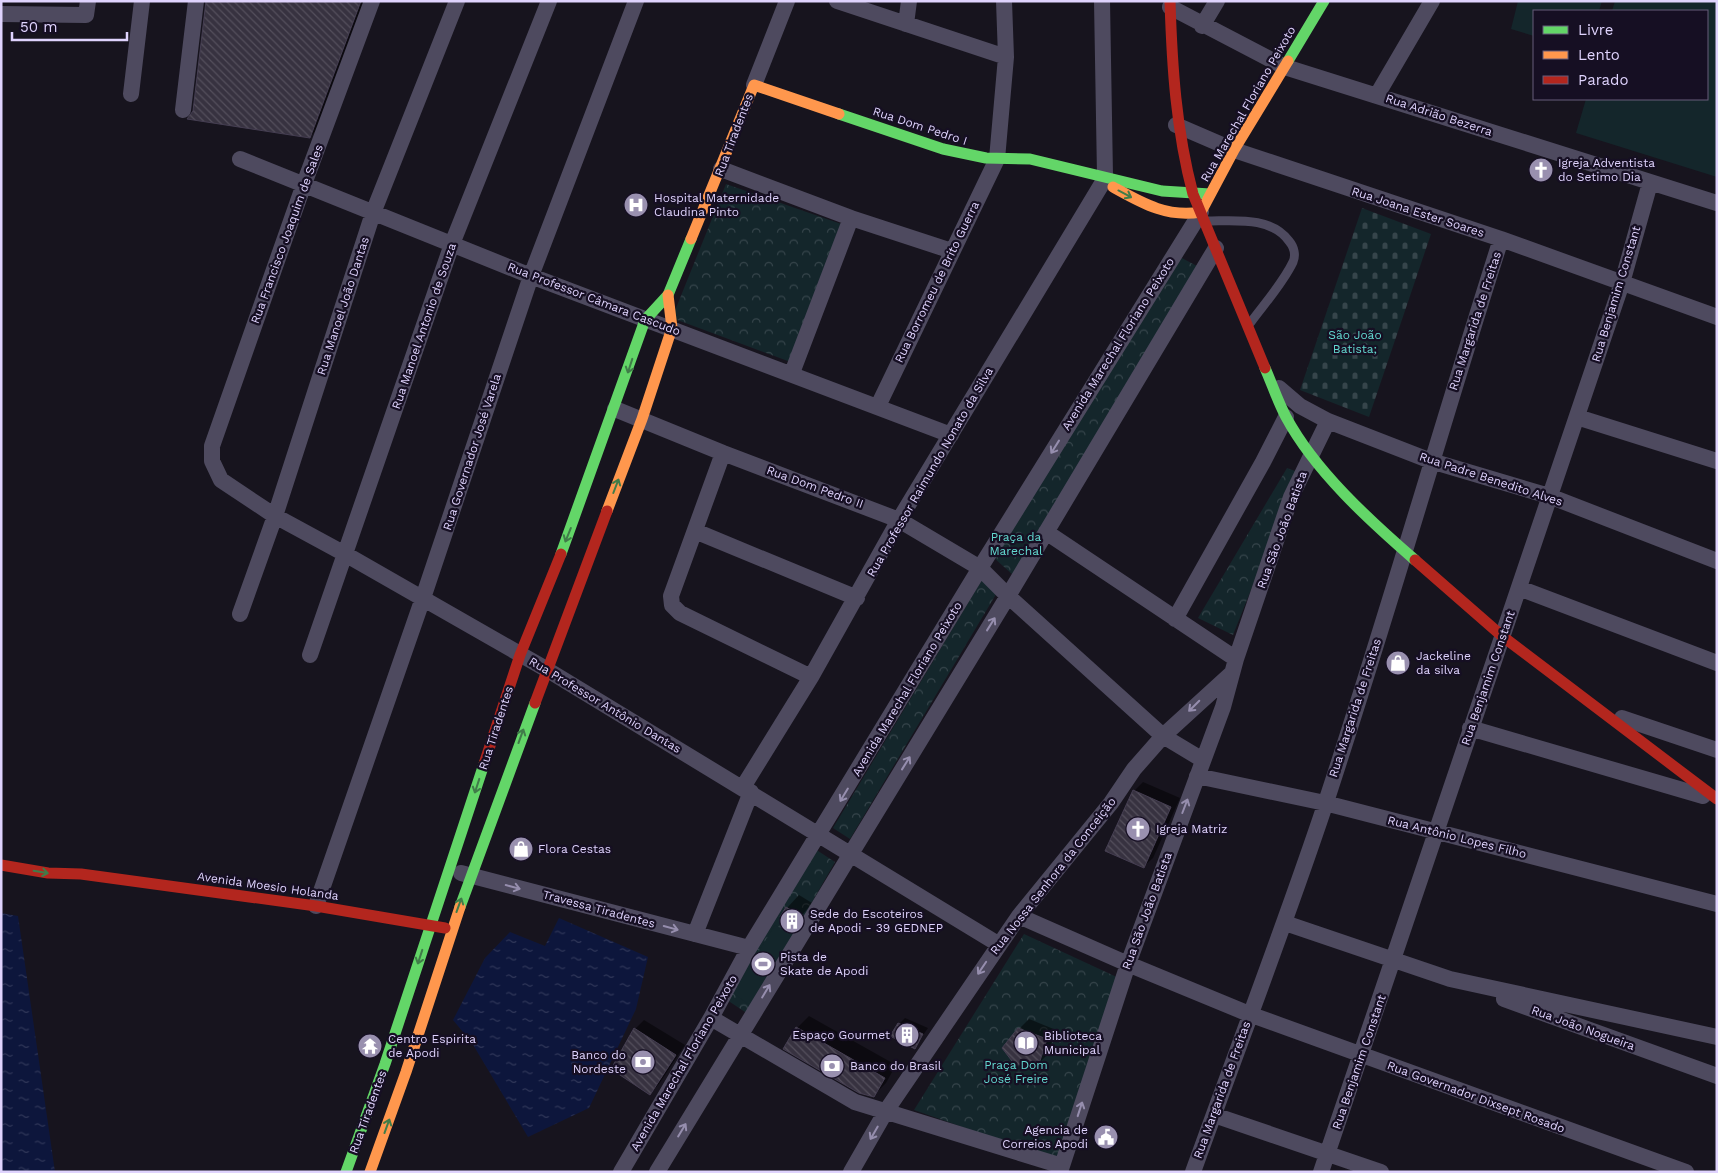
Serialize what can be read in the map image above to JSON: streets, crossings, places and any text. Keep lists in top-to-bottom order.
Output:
{
  "streets": {
    "main road": [
      "Rua Marechal Floriano Peixoto",
      "Rua Dom Pedro I",
      "Rua Tiradentes",
      "Avenida Moesio Holanda"
    ],
    "street": [
      "Rua Adrião Bezerra",
      "Rua Joana Ester Soares",
      "Rua Francisco Joaquim de Sales",
      "Rua Borromeu de Brito Guerra",
      "Rua Benjamim Constant",
      "Rua Professor Câmara Cascudo",
      "Rua Manoel João Dantas",
      "Rua Margarida de Freitas",
      "Rua Manoel Antonio de Souza",
      "Avenida Marechal Floriano Peixoto",
      "Rua Governador José Varela",
      "Rua Professor Raimundo Nonato da Silva",
      "Rua Padre Benedito Alves",
      "Rua Dom Pedro II",
      "Rua São João Batista",
      "Rua Professor Antônio Dantas",
      "Rua Antônio Lopes Filho",
      "Rua Nossa Senhora da Conceição",
      "Travessa Tiradentes",
      "Rua João Nogueira",
      "Rua Governador Dixsept Rosado"
    ]
  },
  "crossings": [
    ["Rua Marechal Floriano Peixoto", "Rua Adrião Bezerra"],
    ["Rua Marechal Floriano Peixoto", "Rua Dom Pedro I"],
    ["Rua Marechal Floriano Peixoto", "Rua Joana Ester Soares"],
    ["Rua Marechal Floriano Peixoto", "Avenida Marechal Floriano Peixoto"],
    ["Rua Adrião Bezerra", "Rua Benjamim Constant"],
    ["Rua Dom Pedro I", "Rua Tiradentes"],
    ["Rua Dom Pedro I", "Rua Borromeu de Brito Guerra"],
    ["Rua Dom Pedro I", "Avenida Marechal Floriano Peixoto"],
    ["Rua Dom Pedro I", "Rua Professor Raimundo Nonato da Silva"],
    ["Rua Tiradentes", "Rua Professor Câmara Cascudo"],
    ["Rua Tiradentes", "Rua Dom Pedro II"],
    ["Rua Tiradentes", "Rua Professor Antônio Dantas"],
    ["Rua Tiradentes", "Avenida Moesio Holanda"],
    ["Rua Tiradentes", "Travessa Tiradentes"],
    ["Rua Joana Ester Soares", "Rua Benjamim Constant"],
    ["Rua Joana Ester Soares", "Rua Margarida de Freitas"],
    ["Rua Francisco Joaquim de Sales", "Rua Professor Câmara Cascudo"],
    ["Rua Francisco Joaquim de Sales", "Rua Professor Antônio Dantas"],
    ["Rua Borromeu de Brito Guerra", "Rua Professor Câmara Cascudo"],
    ["Rua Benjamim Constant", "Rua Padre Benedito Alves"],
    ["Rua Benjamim Constant", "Rua Antônio Lopes Filho"],
    ["Rua Benjamim Constant", "Rua João Nogueira"],
    ["Rua Benjamim Constant", "Rua Governador Dixsept Rosado"],
    ["Rua Professor Câmara Cascudo", "Rua Manoel João Dantas"],
    ["Rua Professor Câmara Cascudo", "Rua Manoel Antonio de Souza"],
    ["Rua Professor Câmara Cascudo", "Rua Governador José Varela"],
    ["Rua Professor Câmara Cascudo", "Rua Professor Raimundo Nonato da Silva"],
    ["Rua Manoel João Dantas", "Rua Professor Antônio Dantas"],
    ["Rua Margarida de Freitas", "Rua Padre Benedito Alves"],
    ["Rua Margarida de Freitas", "Rua Antônio Lopes Filho"],
    ["Rua Margarida de Freitas", "Rua João Nogueira"],
    ["Rua Margarida de Freitas", "Rua Governador Dixsept Rosado"],
    ["Rua Manoel Antonio de Souza", "Rua Professor Antônio Dantas"],
    ["Avenida Marechal Floriano Peixoto", "Rua Dom Pedro II"],
    ["Avenida Marechal Floriano Peixoto", "Rua Professor Antônio Dantas"],
    ["Avenida Marechal Floriano Peixoto", "Travessa Tiradentes"],
    ["Rua Governador José Varela", "Rua Professor Antônio Dantas"],
    ["Rua Governador José Varela", "Avenida Moesio Holanda"],
    ["Rua Professor Raimundo Nonato da Silva", "Rua Dom Pedro II"],
    ["Rua Professor Raimundo Nonato da Silva", "Rua Professor Antônio Dantas"],
    ["Rua Professor Raimundo Nonato da Silva", "Travessa Tiradentes"],
    ["Rua Padre Benedito Alves", "Rua São João Batista"],
    ["Rua Dom Pedro II", "Rua São João Batista"],
    ["Rua Dom Pedro II", "Rua Nossa Senhora da Conceição"],
    ["Rua São João Batista", "Rua Antônio Lopes Filho"],
    ["Rua São João Batista", "Rua Nossa Senhora da Conceição"],
    ["Rua São João Batista", "Rua Governador Dixsept Rosado"],
    ["Rua Professor Antônio Dantas", "Rua Nossa Senhora da Conceição"],
    ["Rua Nossa Senhora da Conceição", "Rua Governador Dixsept Rosado"]
  ],
  "one_way": ["Rua São João Batista", "Rua Nossa Senhora da Conceição", "Travessa Tiradentes"],
  "parks": ["São João Batista;", "Praça da Marechal", "Praça Dom José Freire"],
  "places": {
    "church": ["Igreja Adventista do Setimo Dia", "Igreja Matriz"],
    "hospital": ["Hospital Maternidade Claudina Pinto"],
    "shop": ["Jackeline da silva", "Flora Cestas"],
    "building": ["Sede do Escoteiros de Apodi - 39 GEDNEP", "Espaço Gourmet"],
    "sports": ["Pista de Skate de Apodi"],
    "library": ["Biblioteca Municipal"],
    "temple": ["Centro Espirita de Apodi"],
    "bank": ["Banco do Nordeste", "Banco do Brasil"],
    "public building": ["Agencia de Correios Apodi"]
  },
  "legend": ["Livre", "Lento", "Parado"],
  "scale_bar": "50 m"
}
